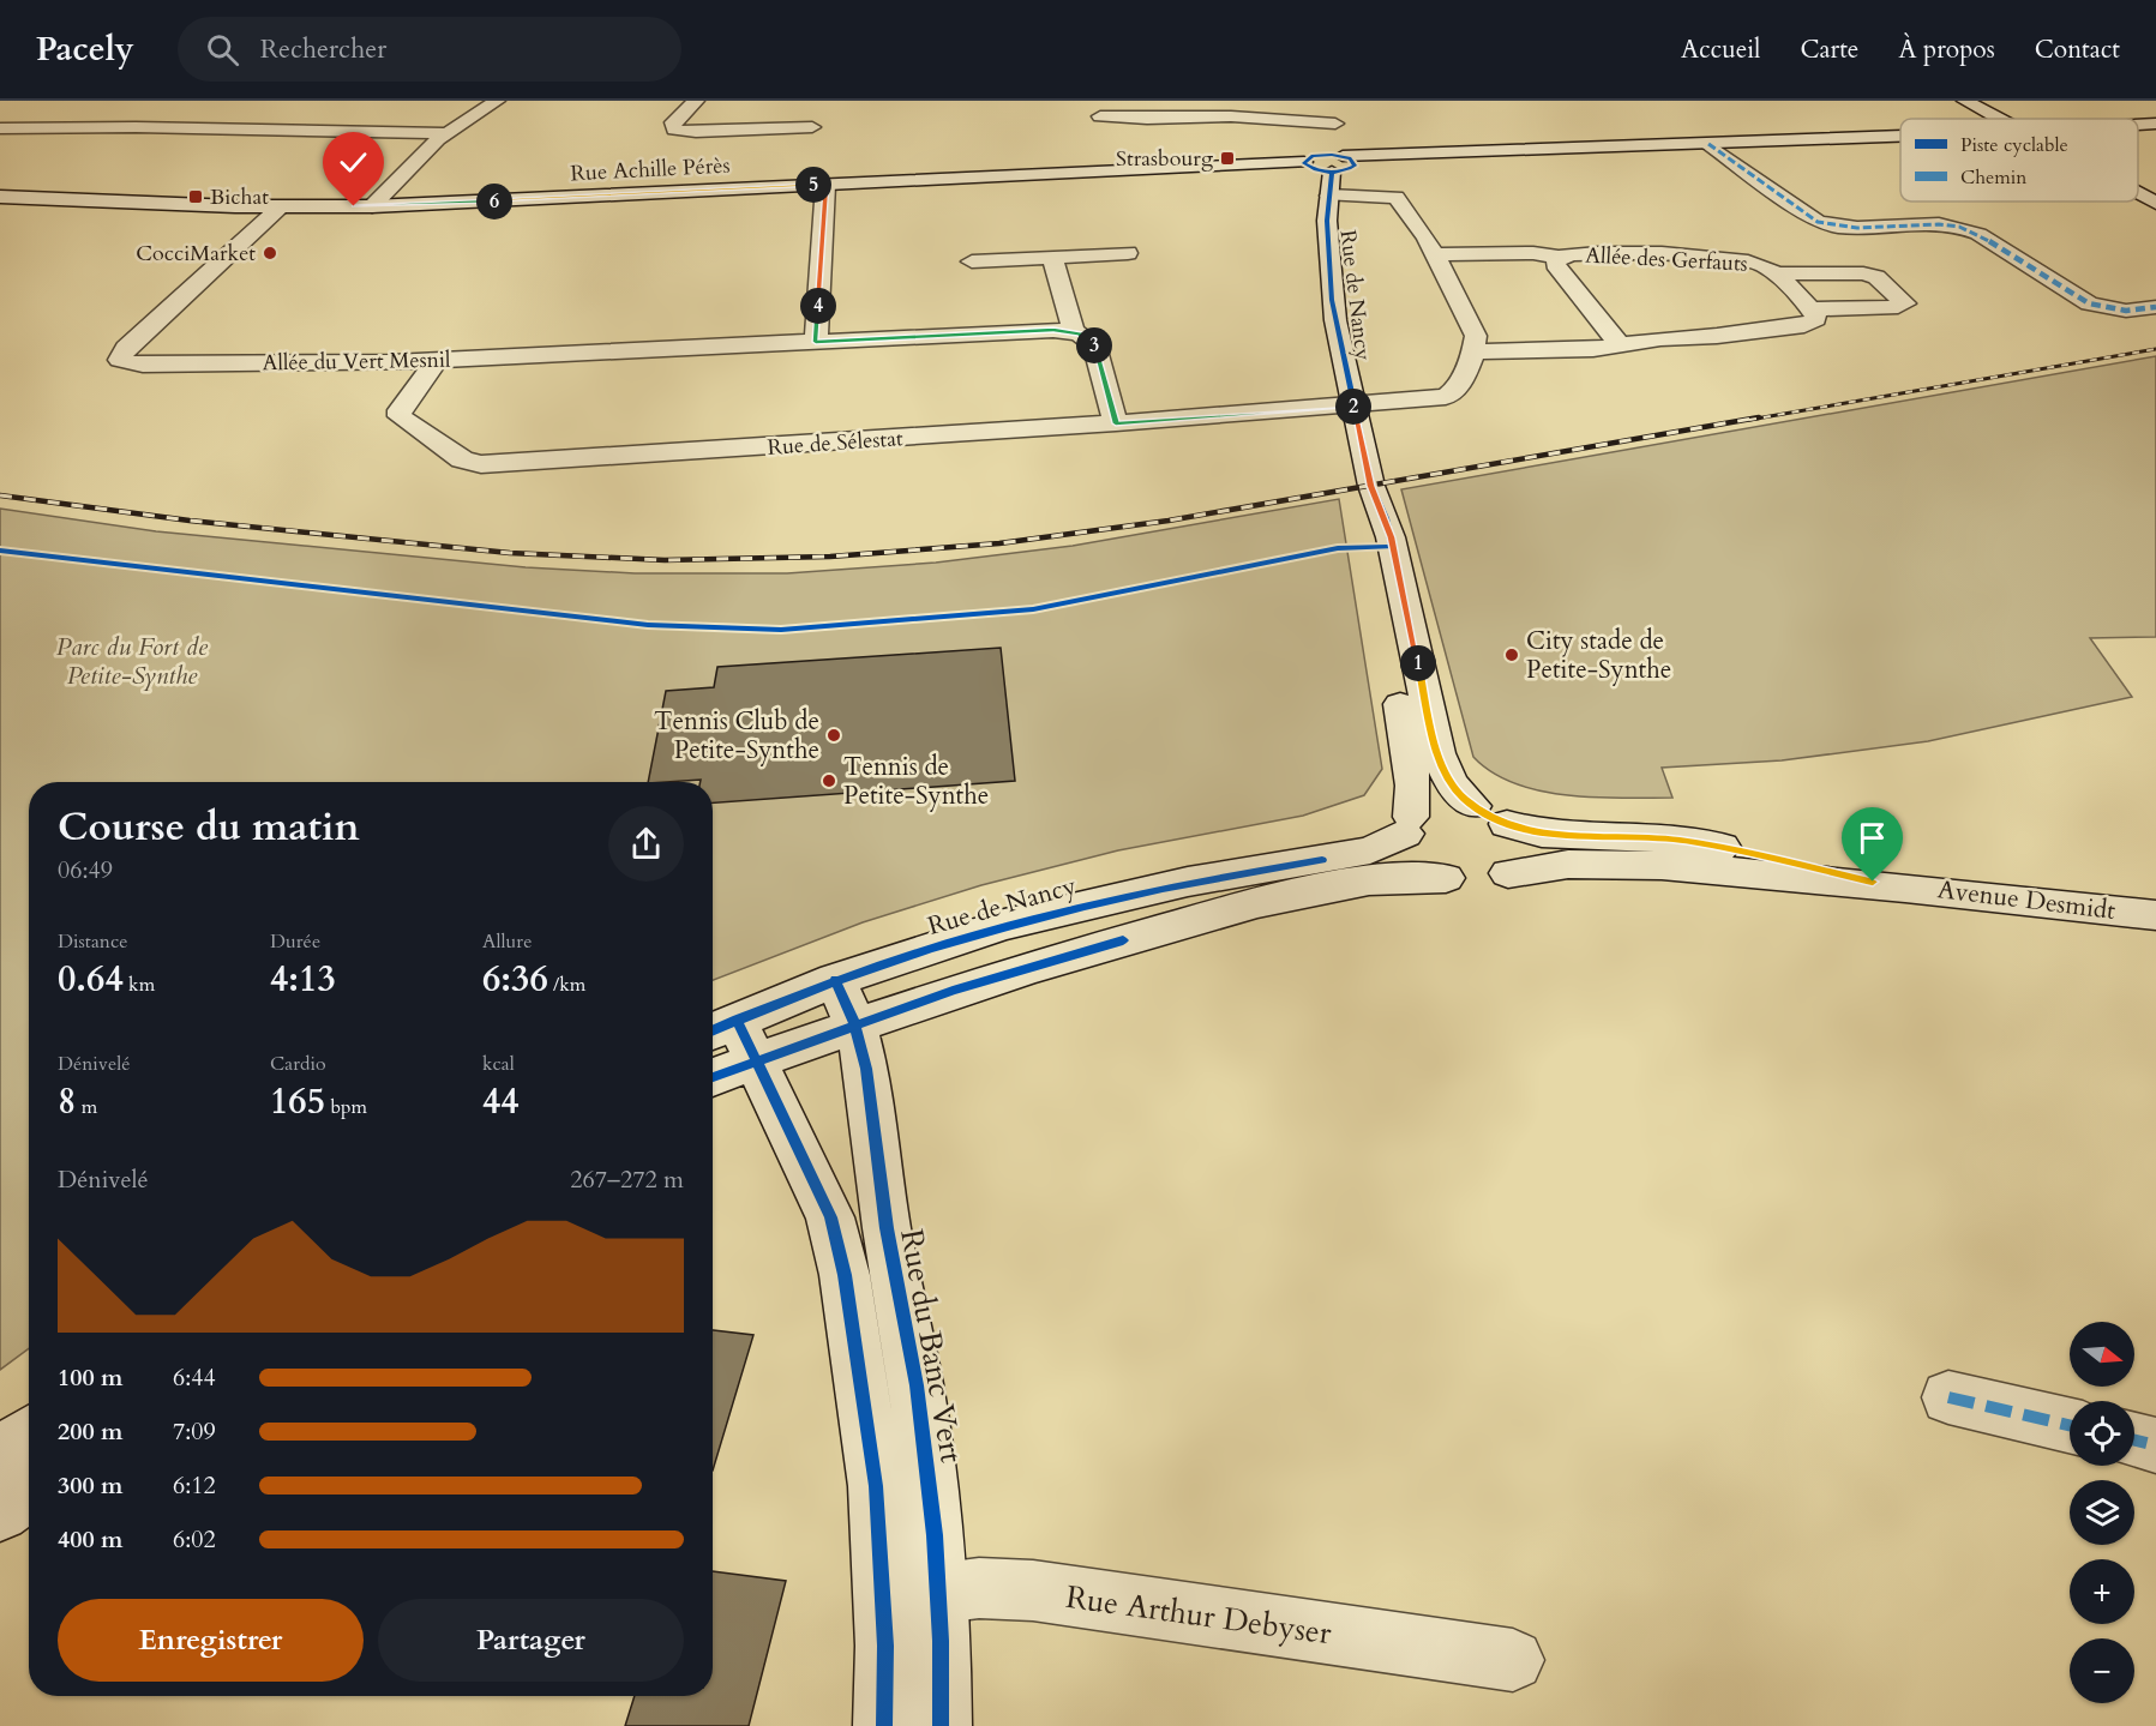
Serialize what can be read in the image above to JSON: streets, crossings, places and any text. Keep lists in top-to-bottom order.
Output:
{
  "streets": {
    "street": [
      "Rue Achille Pérès",
      "Allée des Gerfauts",
      "Rue de Nancy",
      "Allée du Vert Mesnil",
      "Rue de Sélestat",
      "Avenue Desmidt",
      "Rue du Banc Vert",
      "Rue Arthur Debyser"
    ]
  },
  "crossings": [
    ["Rue Achille Pérès", "Rue de Nancy"],
    ["Rue Achille Pérès", "Allée du Vert Mesnil"],
    ["Rue de Nancy", "Rue de Sélestat"],
    ["Rue de Nancy", "Avenue Desmidt"],
    ["Rue de Nancy", "Rue du Banc Vert"],
    ["Allée du Vert Mesnil", "Rue de Sélestat"],
    ["Rue du Banc Vert", "Rue Arthur Debyser"]
  ],
  "parks": ["Parc du Fort de Petite-Synthe"],
  "places": {
    "transit": ["Strasbourg", "Bichat"],
    "other": [
      "CocciMarket",
      "City stade de Petite-Synthe",
      "Tennis Club de Petite-Synthe",
      "Tennis de Petite-Synthe"
    ]
  },
  "legend": ["Piste cyclable", "Chemin"],
  "north": "right",
  "page": {
    "header": "Pacely",
    "search": "Rechercher",
    "nav": [
      "Accueil",
      "Carte",
      "À propos",
      "Contact"
    ],
    "pins": [
      "5",
      "6",
      "4",
      "3",
      "2",
      "1"
    ],
    "heading": ["Course du matin", "06:49"],
    "stats": [
      ["Distance", "0.64 km"],
      ["Durée", "4:13"],
      ["Allure", "6:36 /km"],
      ["Dénivelé", "8 m"],
      ["Cardio", "165 bpm"],
      ["kcal", "44"]
    ],
    "chart": ["Dénivelé", "267–272 m"],
    "map_buttons": ["+", "−"],
    "list": [
      {
        "name": "100 m",
        "note": "6:44"
      },
      {
        "name": "200 m",
        "note": "7:09"
      },
      {
        "name": "300 m",
        "note": "6:12"
      },
      {
        "name": "400 m",
        "note": "6:02"
      }
    ],
    "buttons": ["Enregistrer", "Partager"]
  }
}
